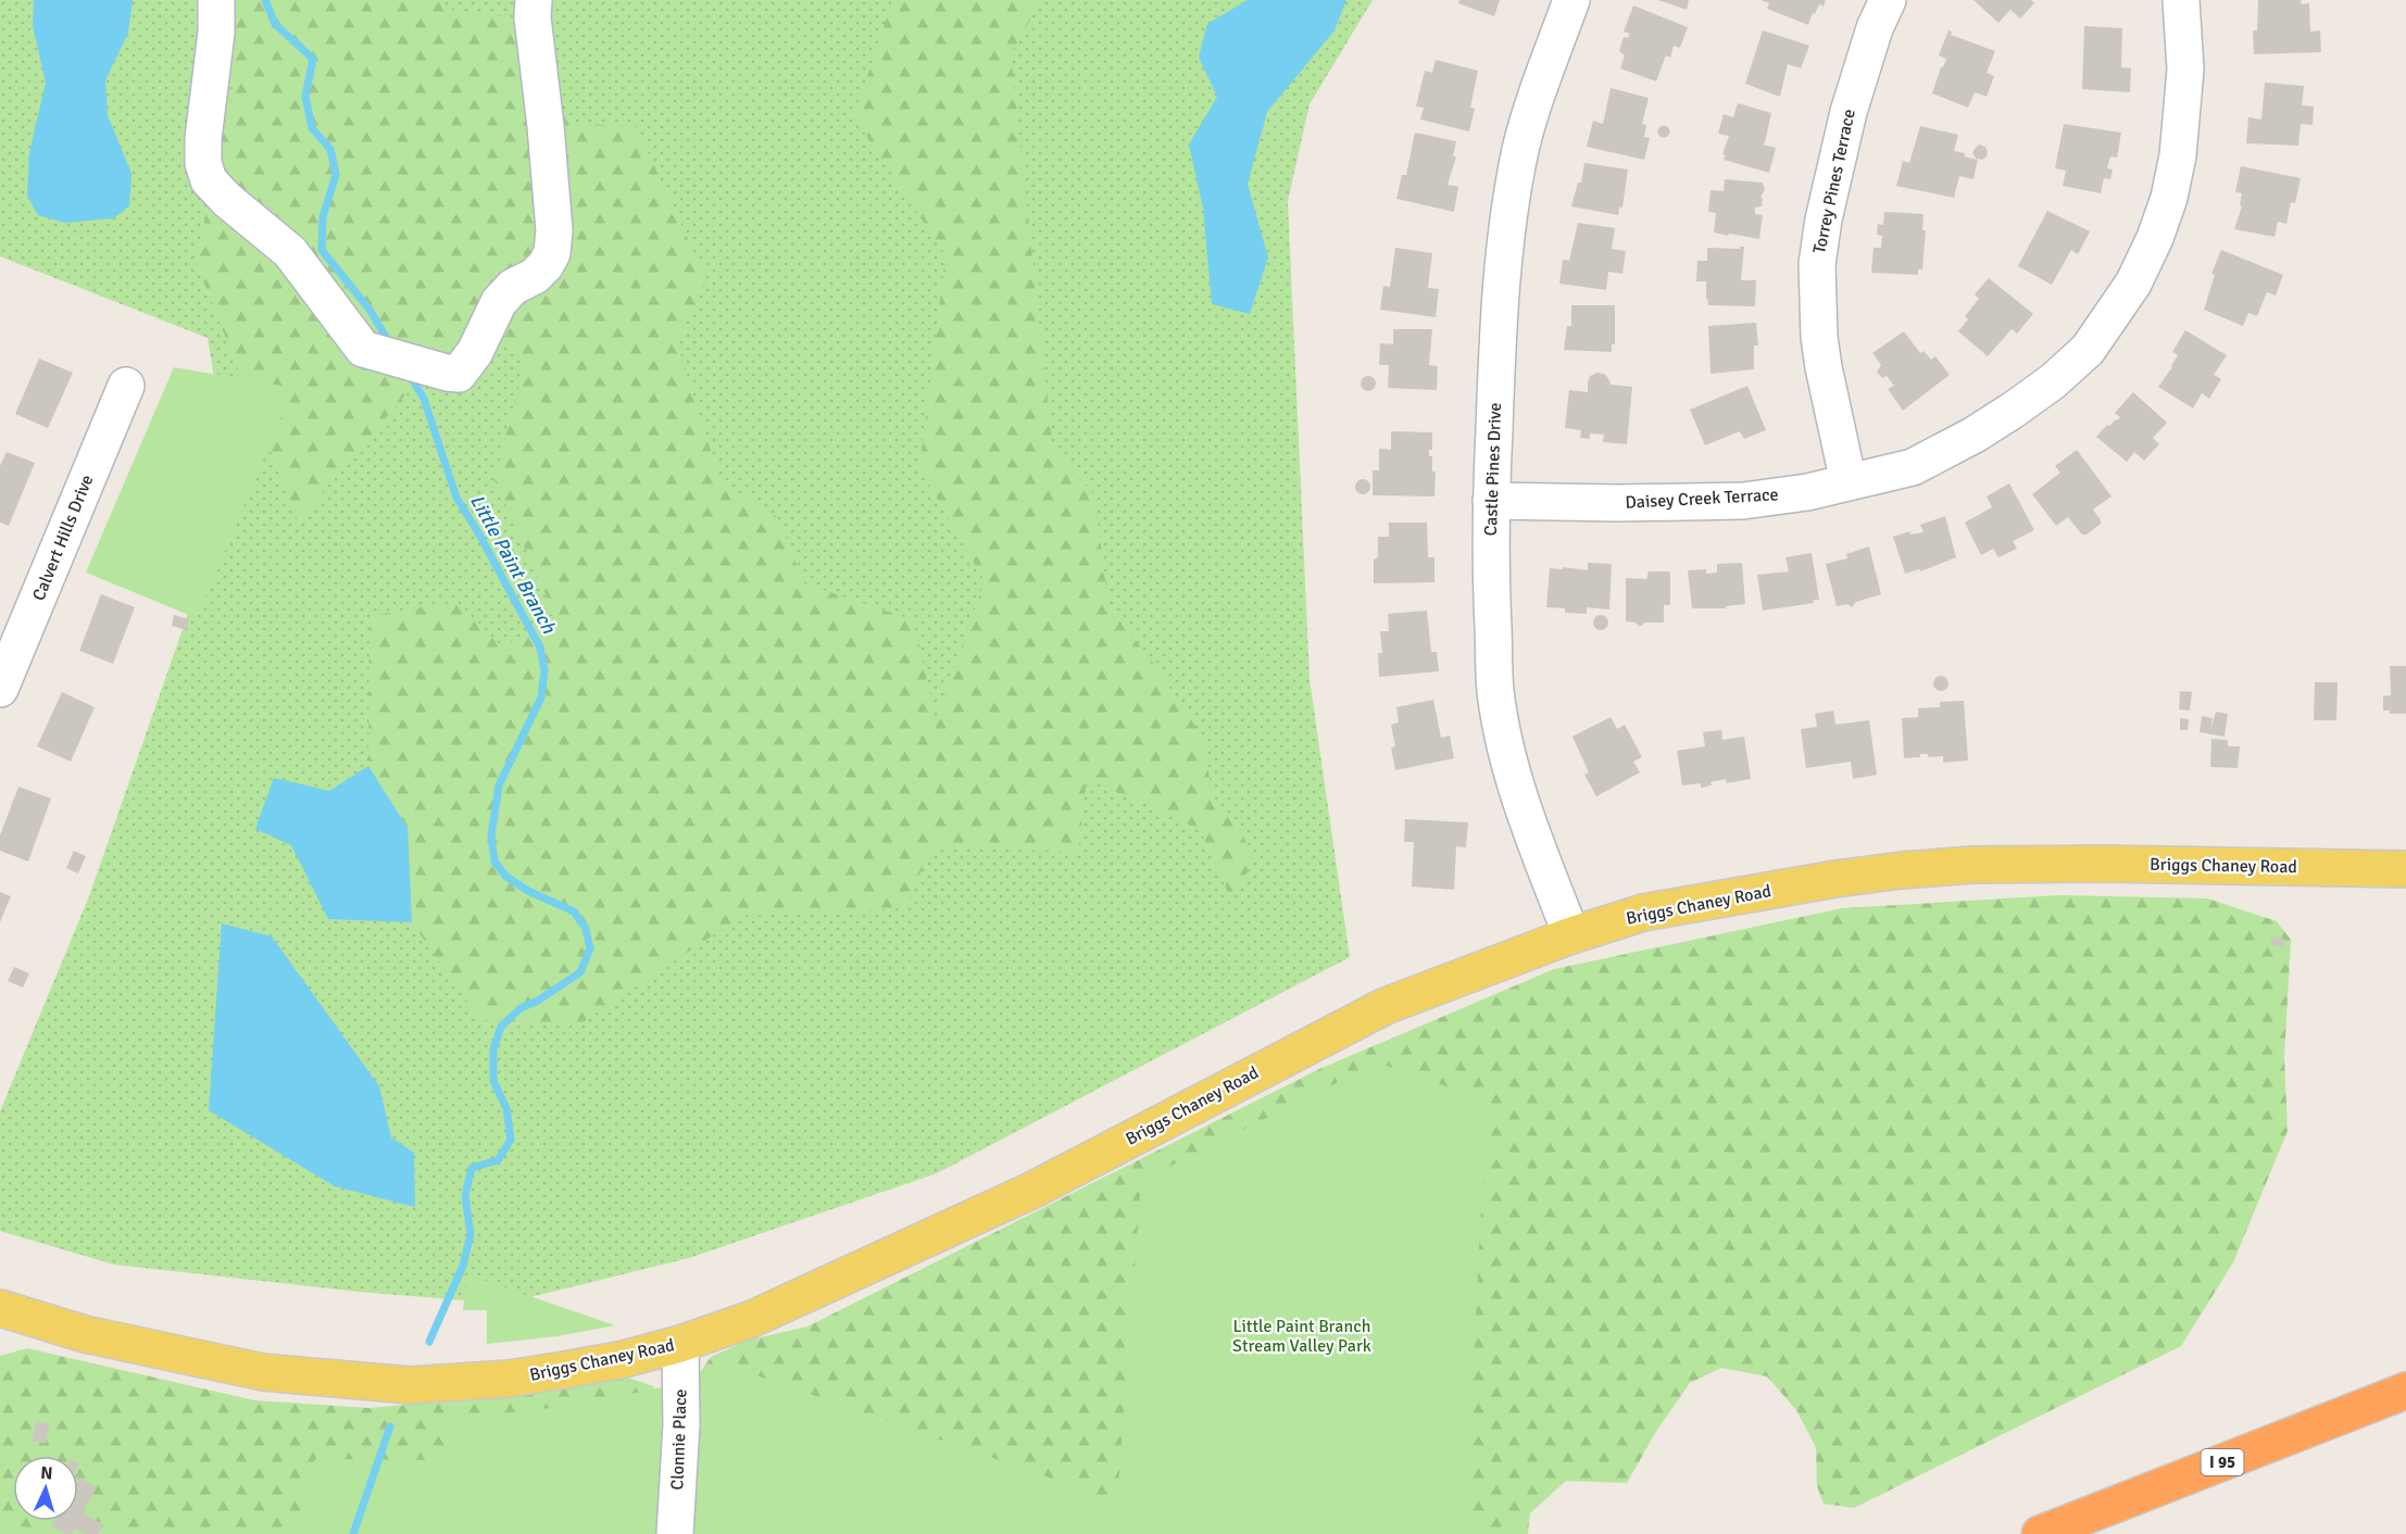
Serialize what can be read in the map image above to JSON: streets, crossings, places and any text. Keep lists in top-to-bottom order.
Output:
{
  "streets": {
    "highway": ["I 95"],
    "main road": ["Briggs Chaney Road"],
    "street": [
      "Torrey Pines Terrace",
      "Castle Pines Drive",
      "Daisey Creek Terrace",
      "Calvert Hills Drive",
      "Clonnie Place"
    ]
  },
  "crossings": [
    ["Torrey Pines Terrace", "Daisey Creek Terrace"],
    ["Castle Pines Drive", "Daisey Creek Terrace"],
    ["Castle Pines Drive", "Briggs Chaney Road"],
    ["Briggs Chaney Road", "Clonnie Place"]
  ],
  "water": ["Little Paint Branch"],
  "parks": ["Little Paint Branch Stream Valley Park"],
  "north": "top"
}
